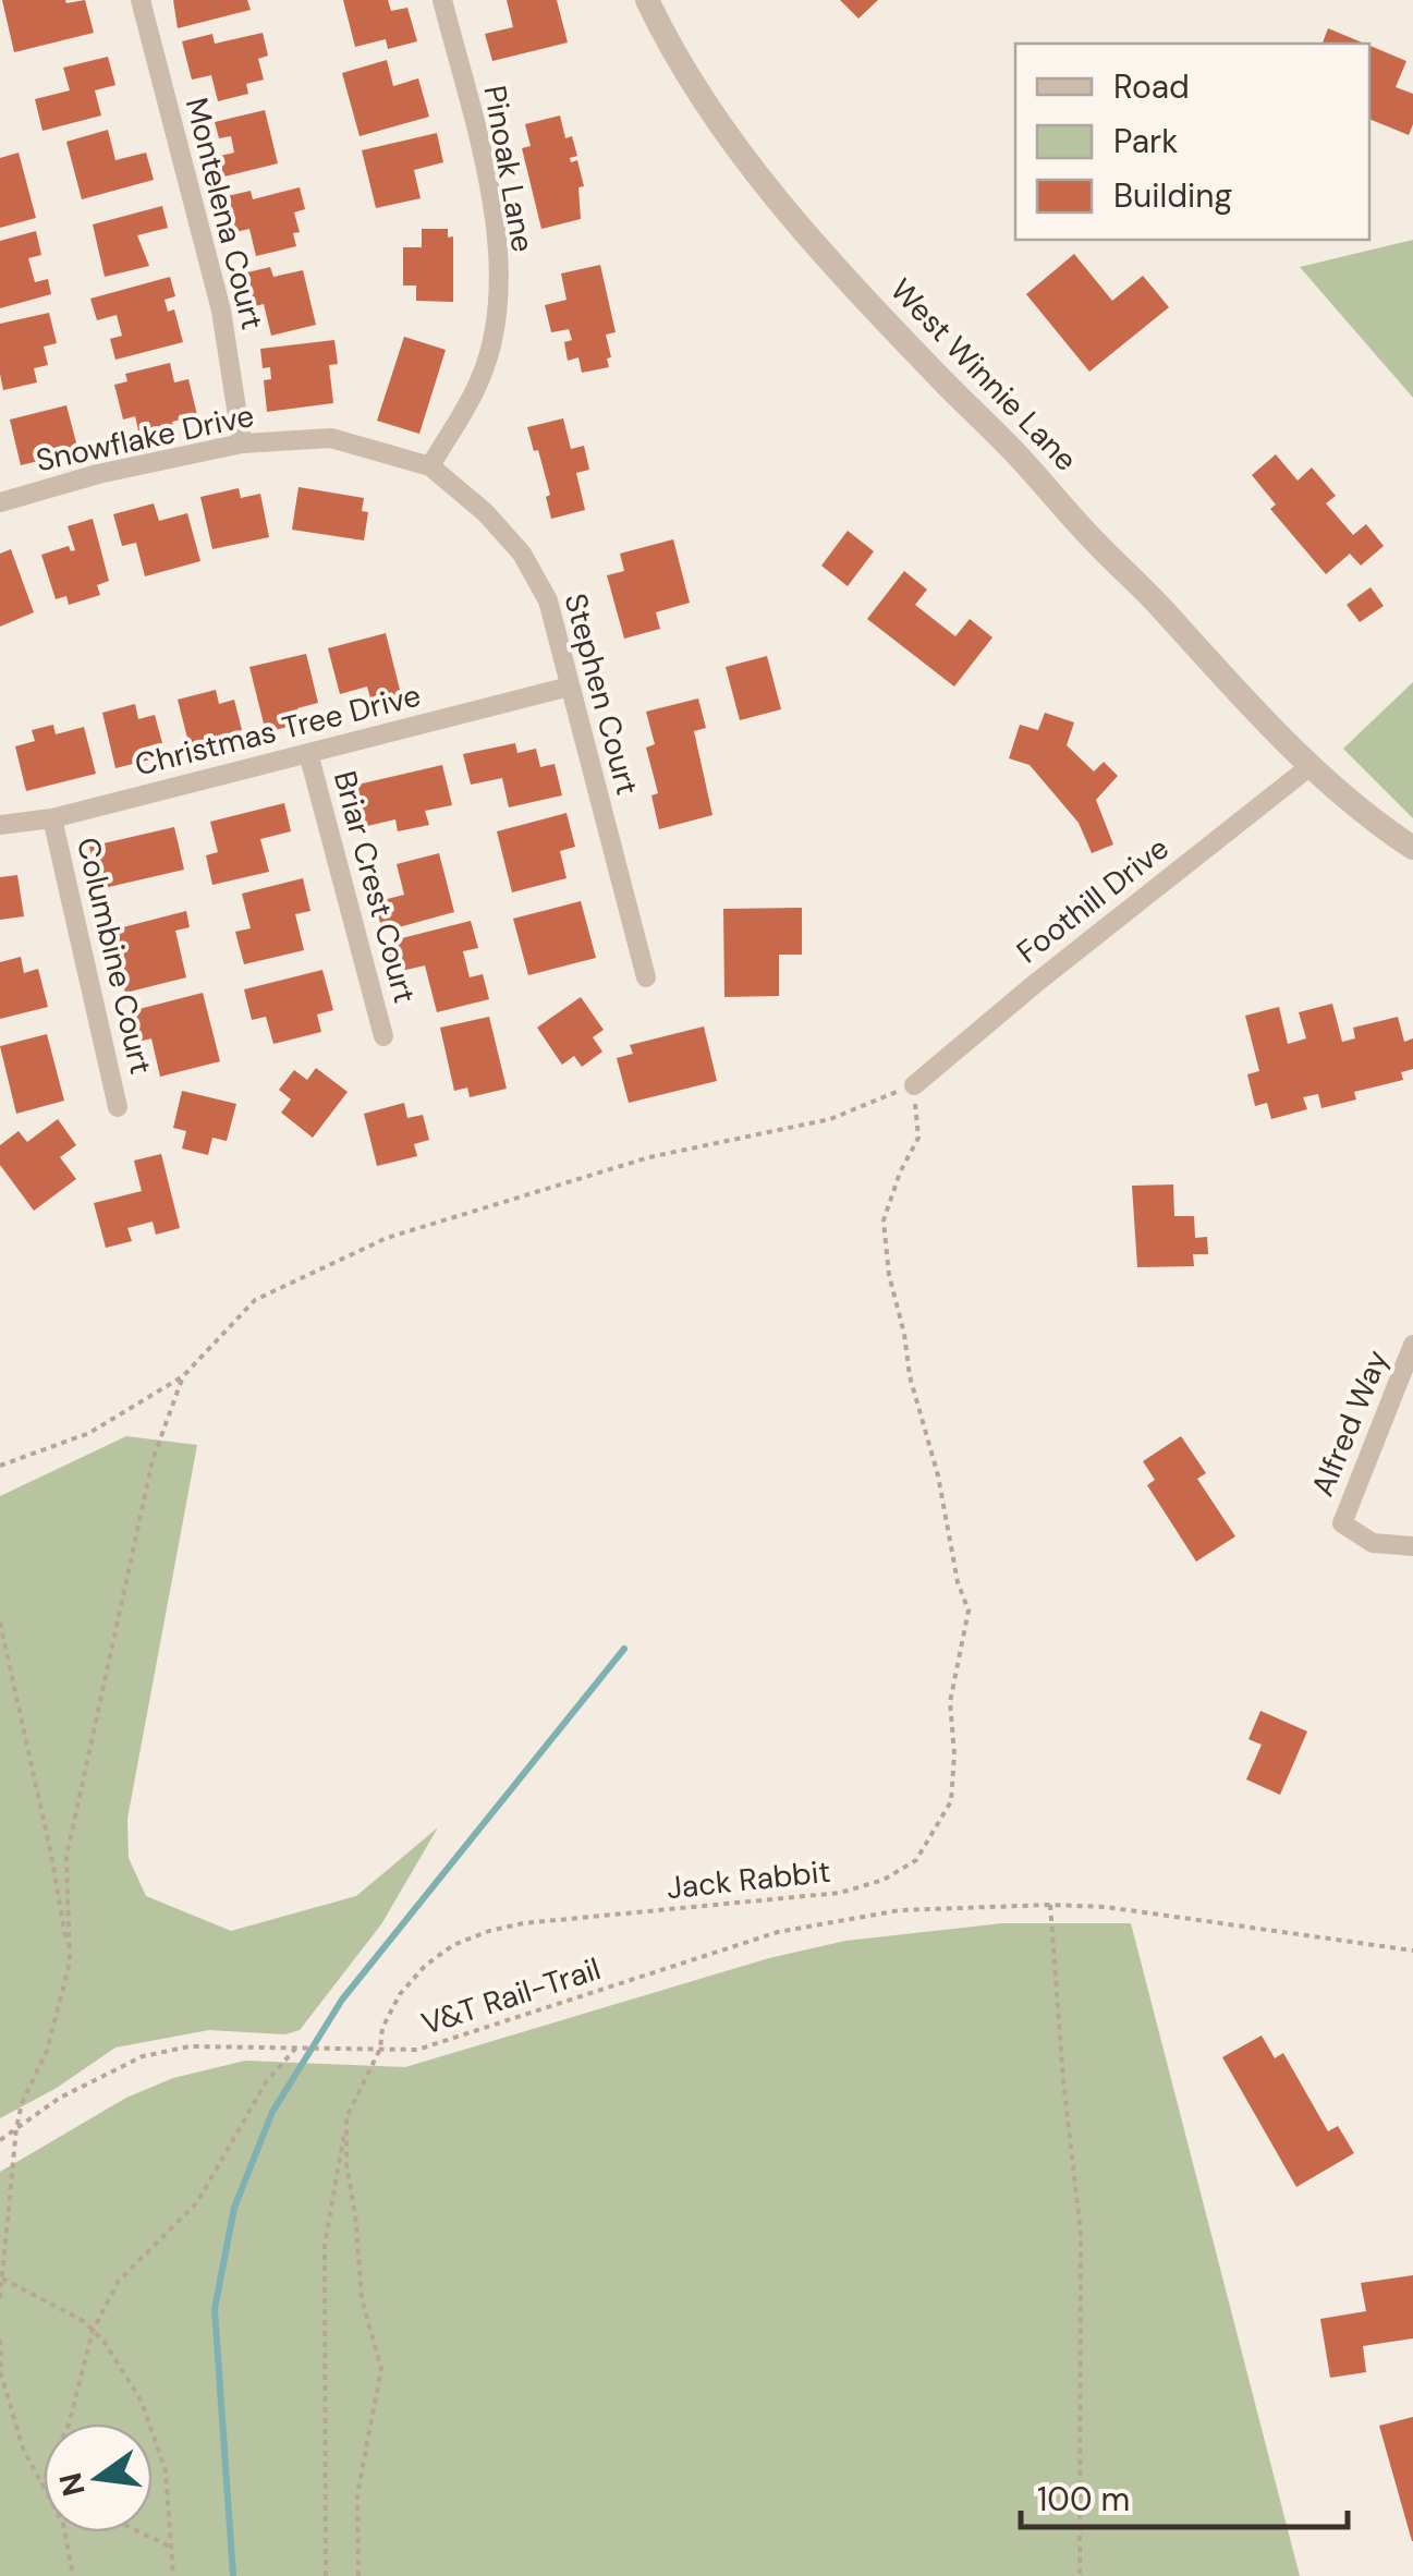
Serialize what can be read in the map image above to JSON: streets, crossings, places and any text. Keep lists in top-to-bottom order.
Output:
{
  "streets": {
    "street": [
      "Pinoak Lane",
      "Montelena Court",
      "West Winnie Lane",
      "Snowflake Drive",
      "Stephen Court",
      "Christmas Tree Drive",
      "Briar Crest Court",
      "Foothill Drive",
      "Columbine Court",
      "Alfred Way"
    ],
    "path": ["Jack Rabbit", "V&T Rail-Trail"]
  },
  "crossings": [
    ["Pinoak Lane", "Snowflake Drive"],
    ["Pinoak Lane", "Stephen Court"],
    ["Montelena Court", "Snowflake Drive"],
    ["West Winnie Lane", "Foothill Drive"],
    ["Snowflake Drive", "Stephen Court"],
    ["Stephen Court", "Christmas Tree Drive"],
    ["Christmas Tree Drive", "Briar Crest Court"],
    ["Christmas Tree Drive", "Columbine Court"],
    ["Foothill Drive", "Jack Rabbit"],
    ["Jack Rabbit", "V&T Rail-Trail"]
  ],
  "legend": ["Road", "Park", "Building"],
  "scale_bar": "100 m",
  "north": "left"
}
